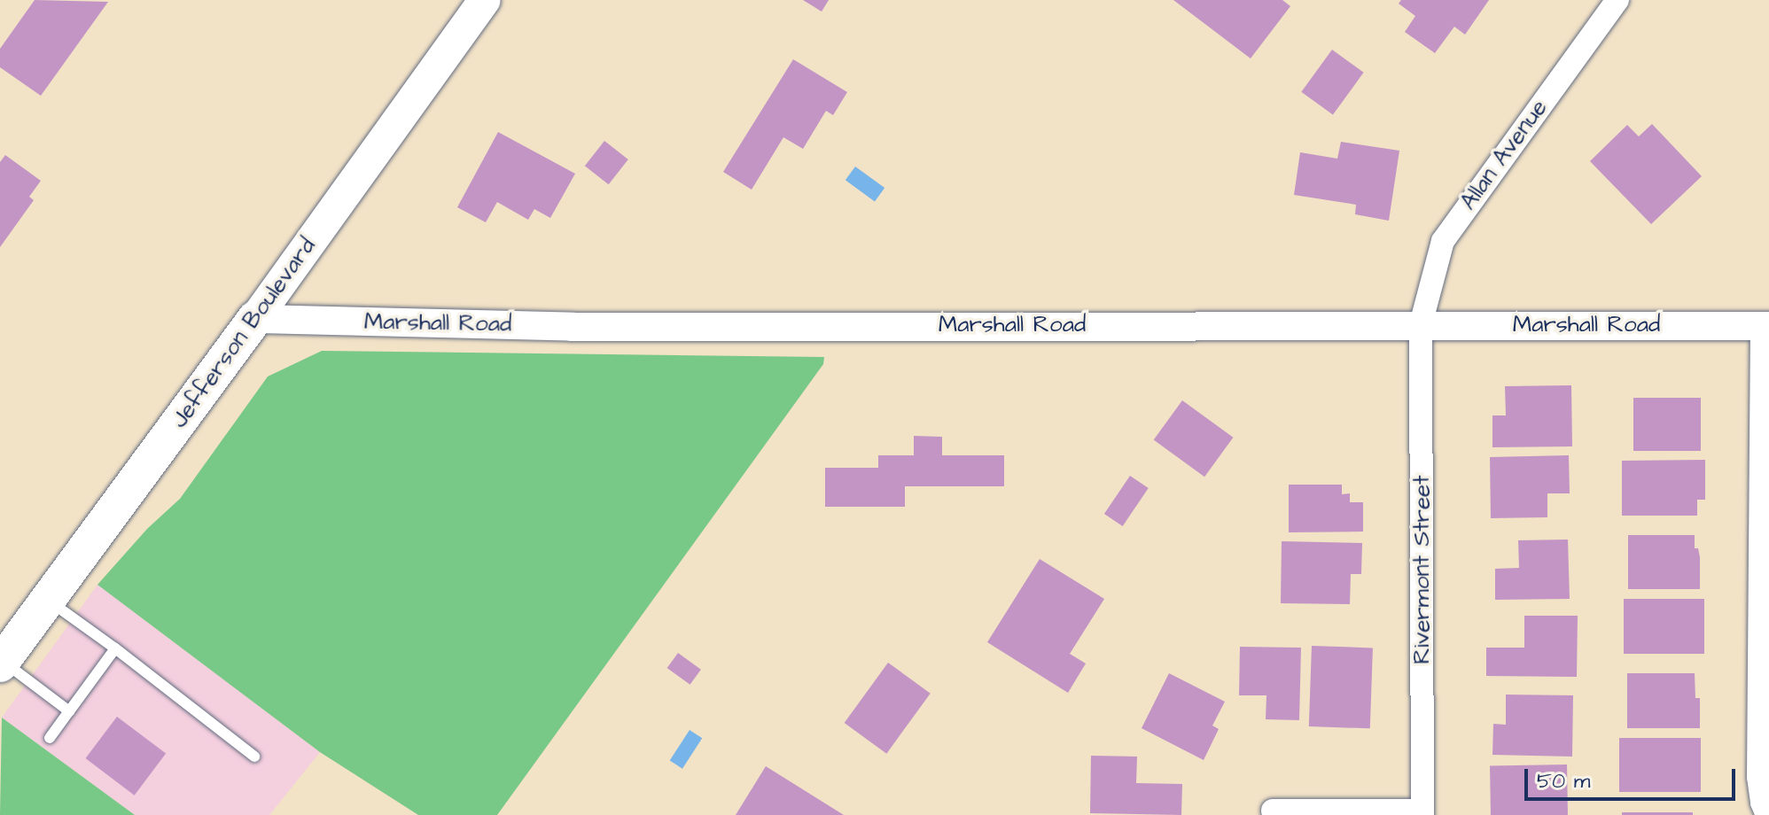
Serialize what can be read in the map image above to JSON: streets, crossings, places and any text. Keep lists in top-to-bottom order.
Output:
{
  "streets": {
    "main road": ["Jefferson Boulevard"],
    "street": ["Allan Avenue", "Marshall Road", "Rivermont Street"]
  },
  "crossings": [
    ["Allan Avenue", "Marshall Road"],
    ["Allan Avenue", "Rivermont Street"],
    ["Marshall Road", "Jefferson Boulevard"],
    ["Marshall Road", "Rivermont Street"]
  ],
  "scale_bar": "50 m"
}
